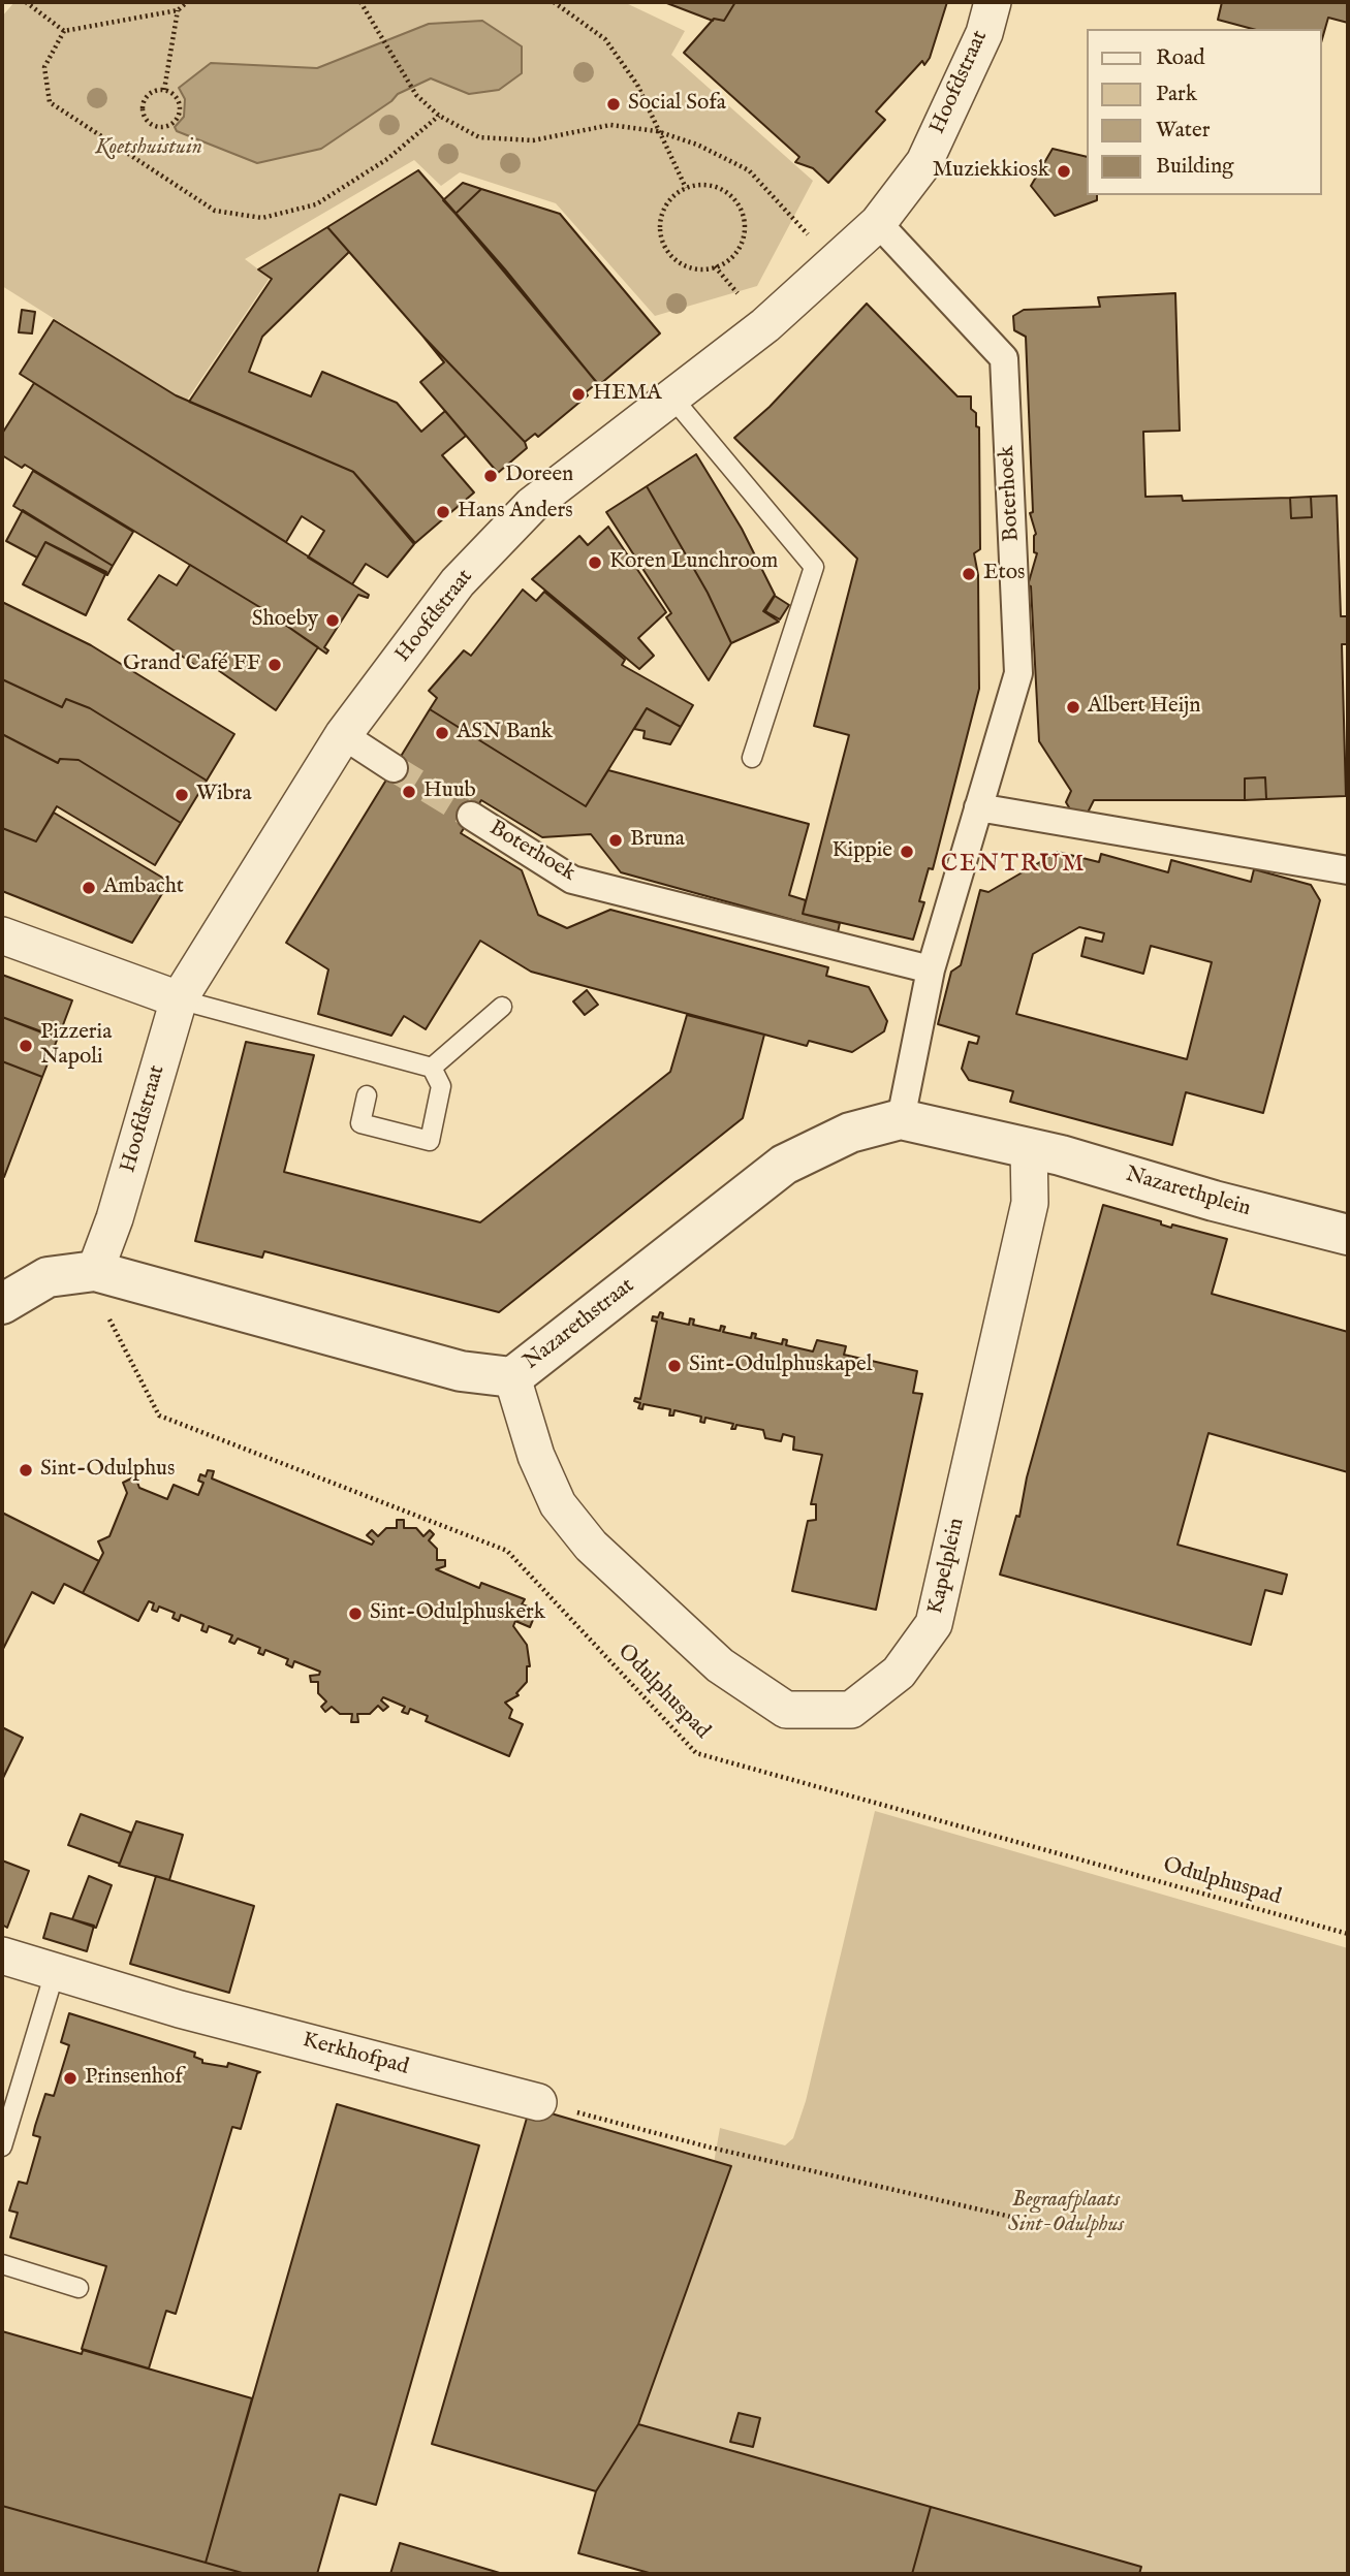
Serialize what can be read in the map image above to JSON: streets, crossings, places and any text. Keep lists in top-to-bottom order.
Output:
{
  "streets": {
    "street": [
      "Hoofdstraat",
      "Boterhoek",
      "Nazarethplein",
      "Nazarethstraat",
      "Kapelplein",
      "Kerkhofpad"
    ],
    "path": ["Odulphuspad"]
  },
  "crossings": [
    ["Hoofdstraat", "Boterhoek"],
    ["Hoofdstraat", "Nazarethstraat"],
    ["Hoofdstraat", "Odulphuspad"],
    ["Boterhoek", "Nazarethstraat"],
    ["Nazarethplein", "Nazarethstraat"],
    ["Nazarethplein", "Kapelplein"],
    ["Nazarethstraat", "Kapelplein"],
    ["Nazarethstraat", "Odulphuspad"]
  ],
  "districts": ["CENTRUM"],
  "parks": ["Koetshuistuin", "Begraafplaats Sint-Odulphus"],
  "places": [
    "Social Sofa",
    "Muziekkiosk",
    "HEMA",
    "Doreen",
    "Hans Anders",
    "Koren Lunchroom",
    "Etos",
    "Shoeby",
    "Grand Café FF",
    "Albert Heijn",
    "ASN Bank",
    "Huub",
    "Wibra",
    "Bruna",
    "Kippie",
    "Ambacht",
    "Pizzeria Napoli",
    "Sint-Odulphuskapel",
    "Sint-Odulphus",
    "Sint-Odulphuskerk",
    "Prinsenhof"
  ],
  "legend": [
    "Road",
    "Park",
    "Water",
    "Building"
  ]
}
